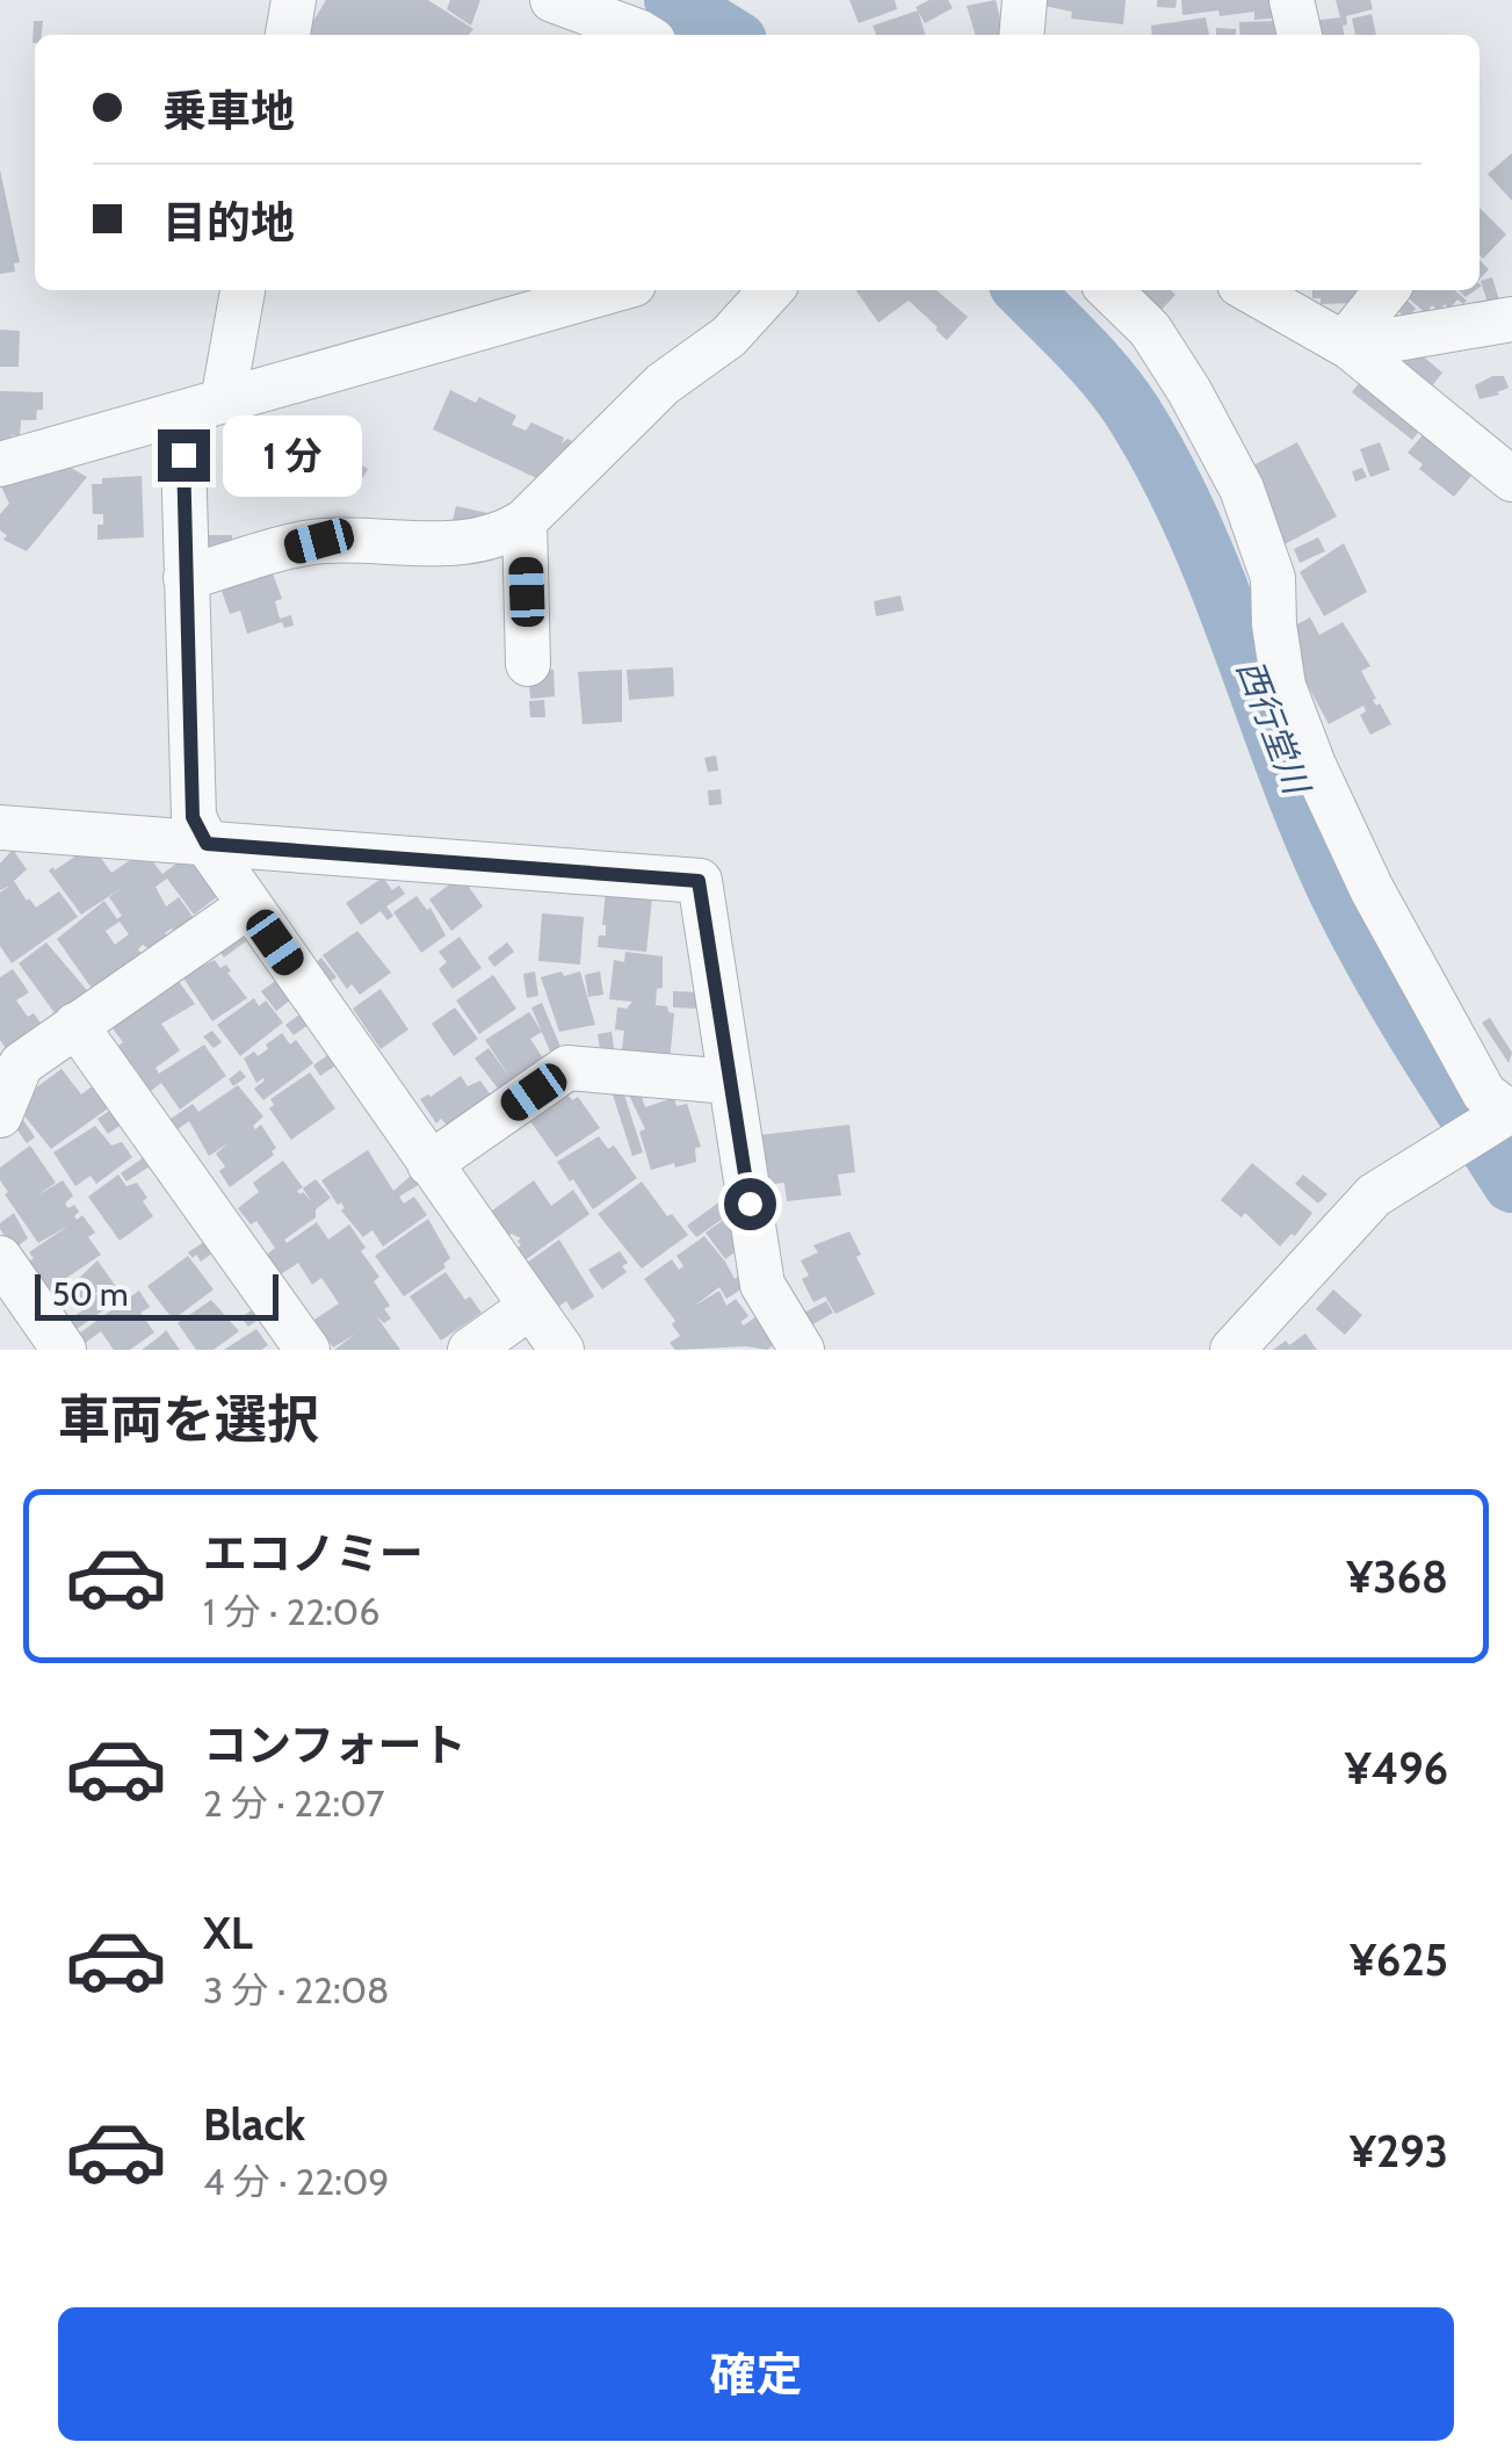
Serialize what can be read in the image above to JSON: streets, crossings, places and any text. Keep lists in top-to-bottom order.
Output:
{
  "water": ["西行堂川"],
  "scale_bar": "50 m",
  "page": {
    "banner": ["乗車地", "目的地"],
    "bubble": "1 分",
    "scale": "50 m",
    "heading": "車両を選択",
    "list": [
      {
        "name": "エコノミー",
        "note": "1 分 · 22:06",
        "value": "¥368"
      },
      {
        "name": "コンフォート",
        "note": "2 分 · 22:07",
        "value": "¥496"
      },
      {
        "name": "XL",
        "note": "3 分 · 22:08",
        "value": "¥625"
      },
      {
        "name": "Black",
        "note": "4 分 · 22:09",
        "value": "¥293"
      }
    ],
    "buttons": "確定"
  }
}
